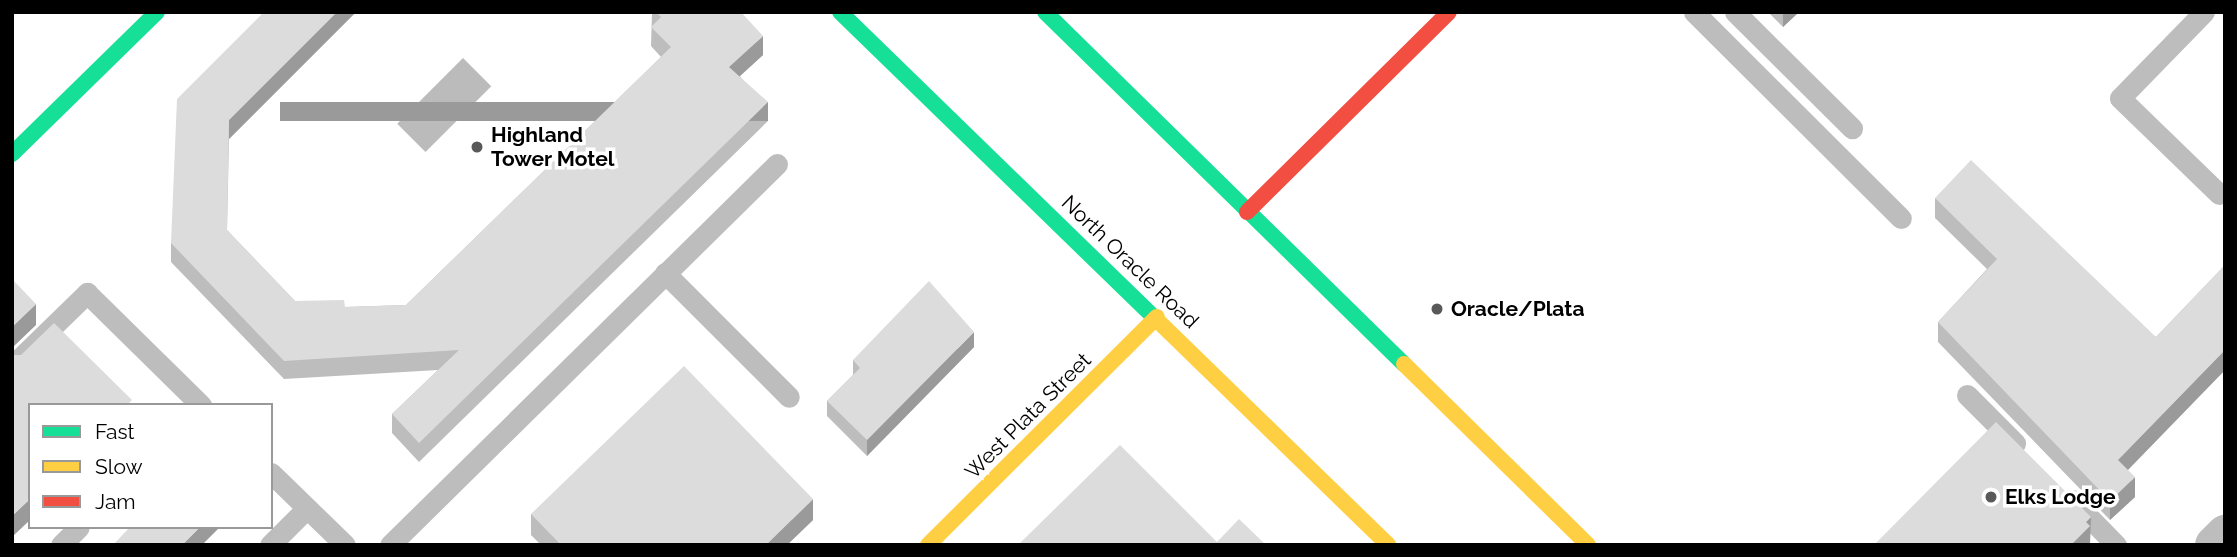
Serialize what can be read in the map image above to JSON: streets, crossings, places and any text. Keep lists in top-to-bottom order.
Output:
{
  "streets": {
    "main road": ["North Oracle Road", "West Plata Street"]
  },
  "crossings": [
    ["North Oracle Road", "West Plata Street"]
  ],
  "places": ["Highland Tower Motel", "Oracle/Plata", "Elks Lodge"],
  "legend": ["Fast", "Slow", "Jam"]
}
